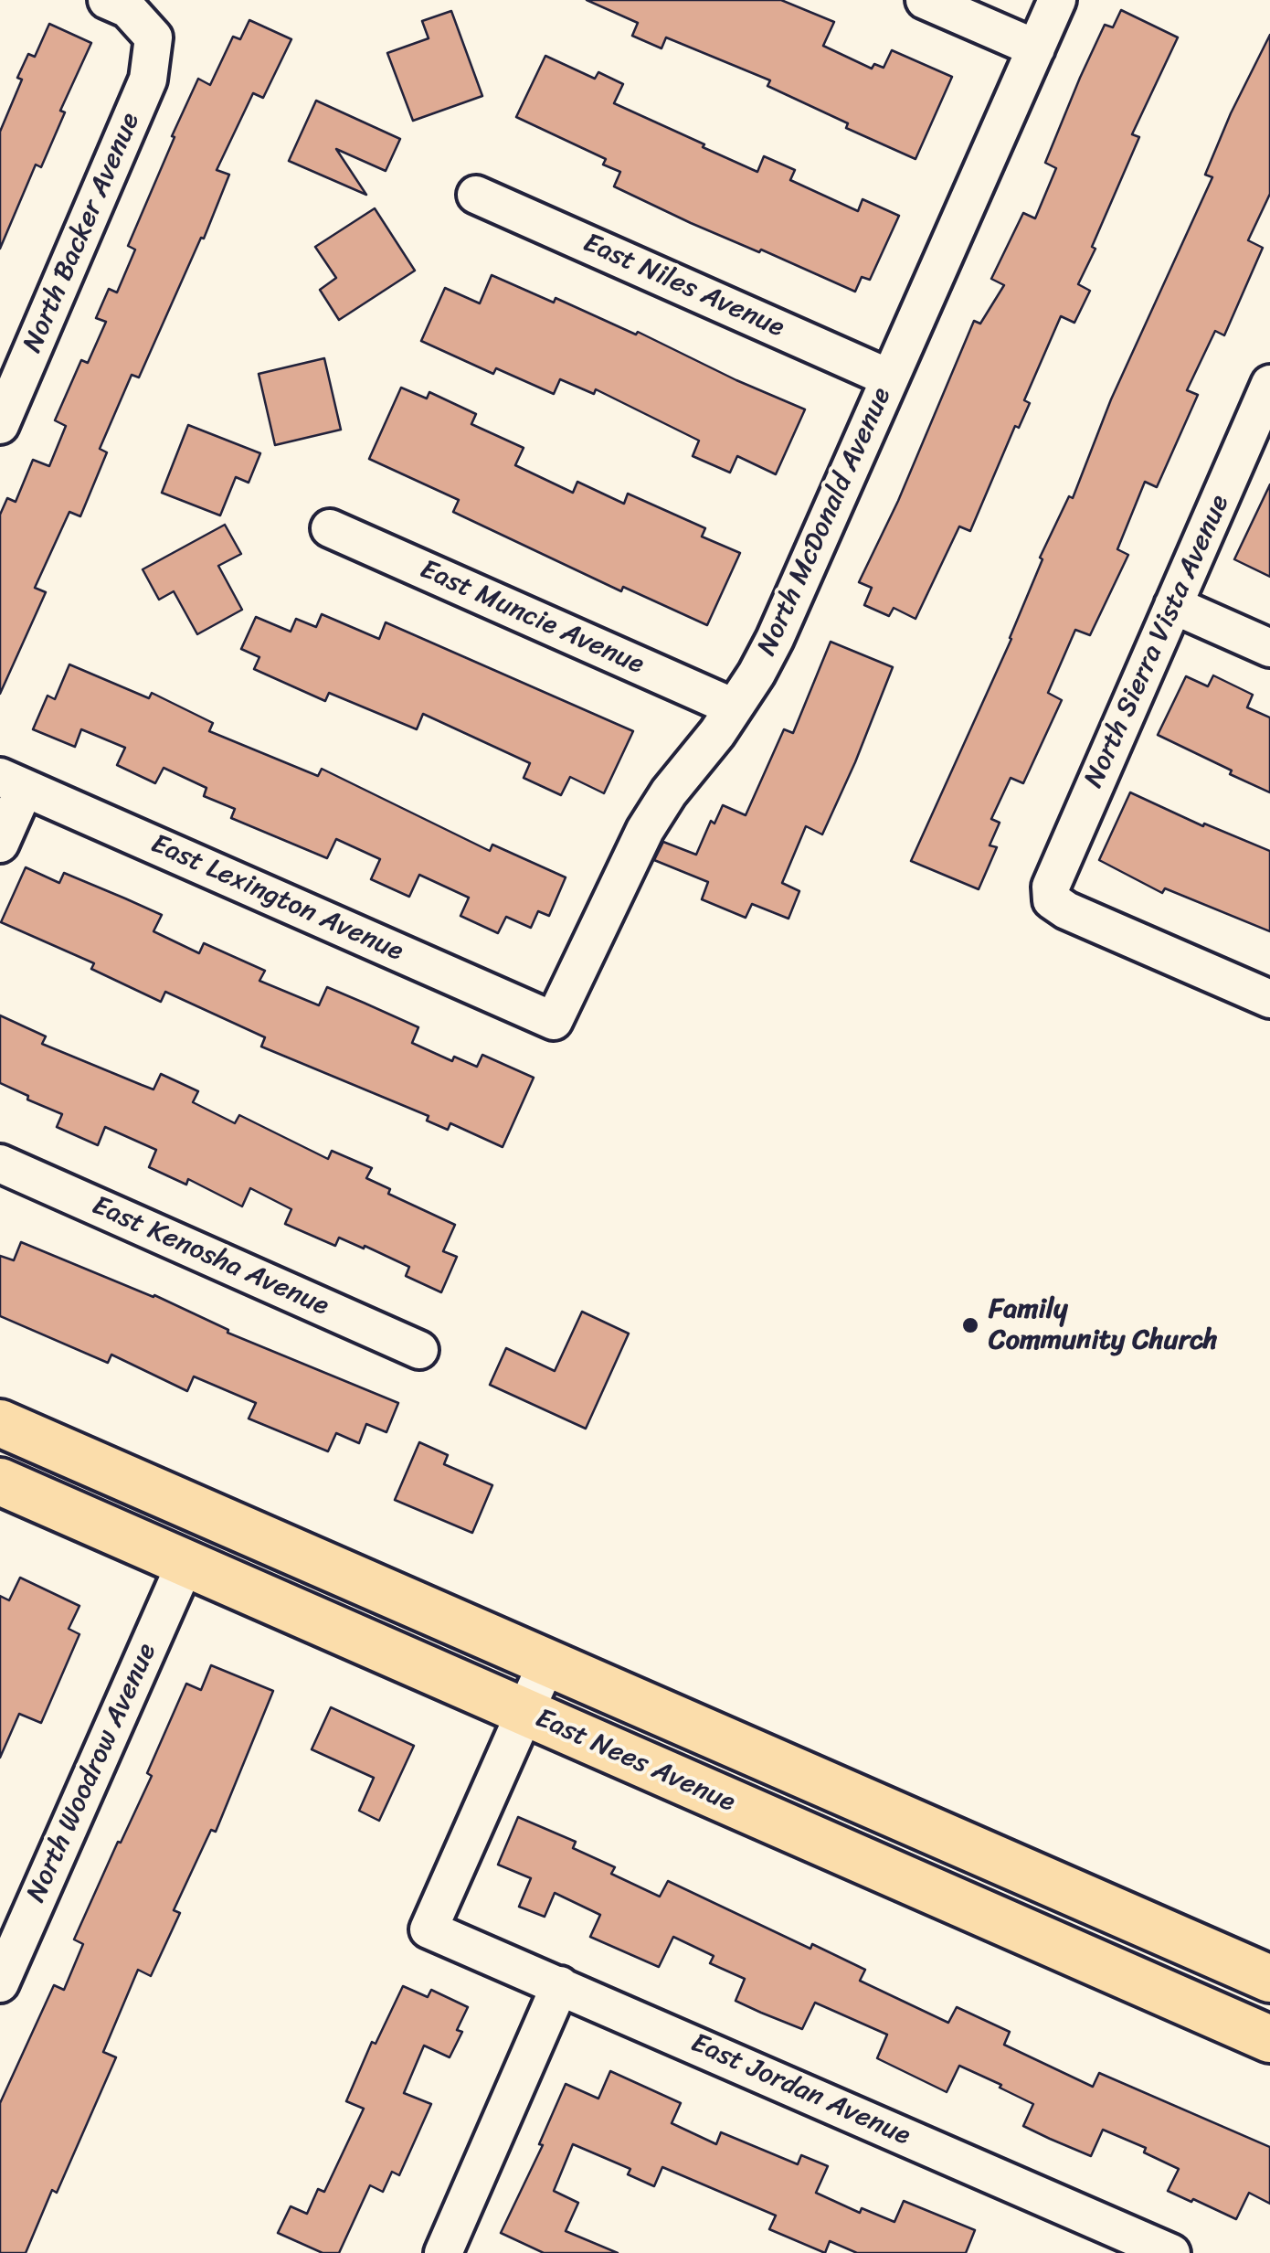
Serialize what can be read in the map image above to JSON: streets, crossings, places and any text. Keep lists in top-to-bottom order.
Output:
{
  "streets": {
    "main road": ["East Nees Avenue"],
    "street": [
      "North Backer Avenue",
      "East Niles Avenue",
      "North McDonald Avenue",
      "East Muncie Avenue",
      "North Sierra Vista Avenue",
      "East Lexington Avenue",
      "East Kenosha Avenue",
      "North Woodrow Avenue",
      "East Jordan Avenue"
    ]
  },
  "crossings": [
    ["East Niles Avenue", "North McDonald Avenue"],
    ["North McDonald Avenue", "East Muncie Avenue"],
    ["North McDonald Avenue", "East Lexington Avenue"],
    ["East Nees Avenue", "North Woodrow Avenue"],
    ["East Nees Avenue", "East Jordan Avenue"]
  ],
  "places": ["Family Community Church"]
}
